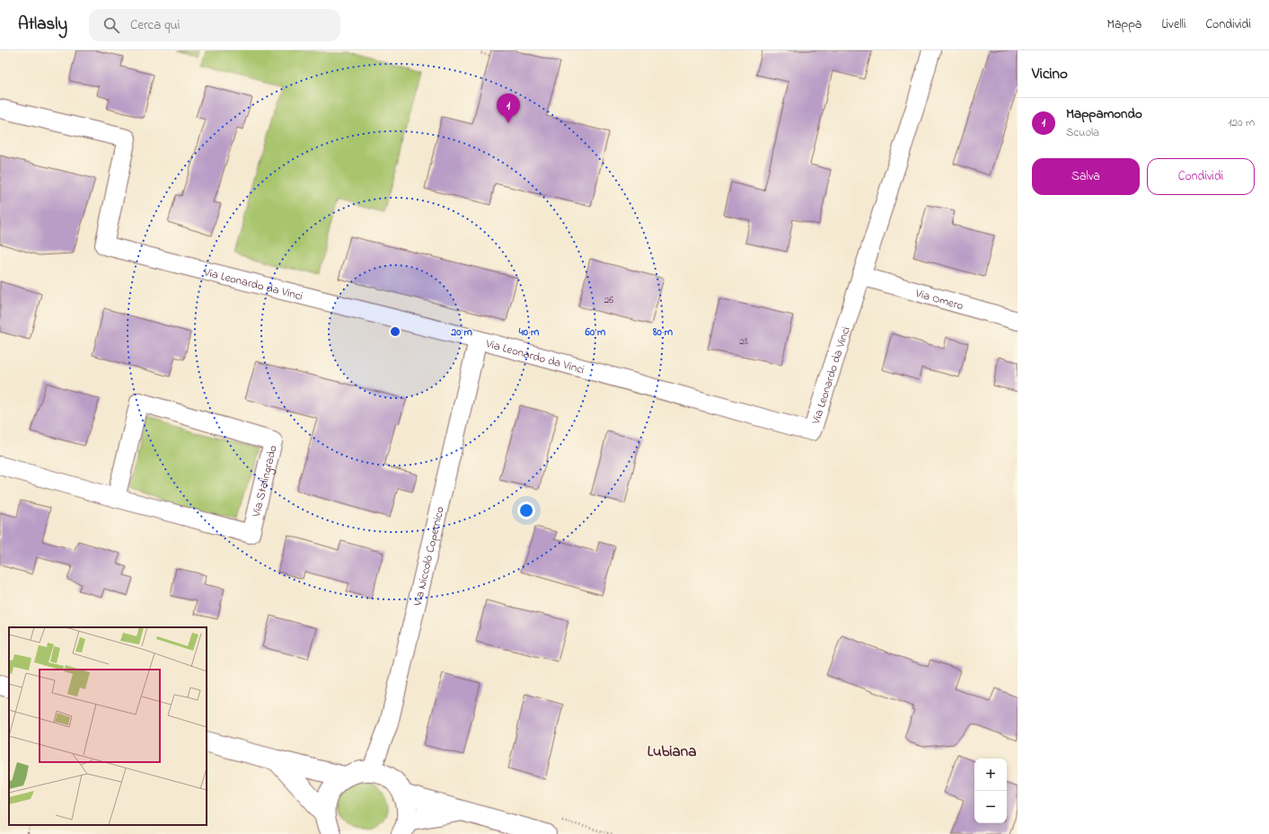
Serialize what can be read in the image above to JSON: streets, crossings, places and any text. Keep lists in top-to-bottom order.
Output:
{
  "streets": {
    "street": [
      "Via Leonardo da Vinci",
      "Via Omero",
      "Via Stalingrado",
      "Via Niccolò Copernico"
    ]
  },
  "crossings": [
    ["Via Leonardo da Vinci", "Via Omero"],
    ["Via Leonardo da Vinci", "Via Niccolò Copernico"]
  ],
  "districts": ["Lubiana"],
  "house_numbers": ["26", "28"],
  "page": {
    "header": "Atlasly",
    "search": "Cerca qui",
    "nav": ["Mappa", "Livelli", "Condividi"],
    "heading": "Vicino",
    "pins": "1",
    "list": [
      {
        "mark": "1",
        "name": "Mappamondo",
        "note": "Scuola",
        "value": "120 m"
      }
    ],
    "buttons": ["Salva", "Condividi"],
    "map_buttons": ["+", "−"]
  },
  "rings": [
    "20 m",
    "40 m",
    "60 m",
    "80 m"
  ]
}
